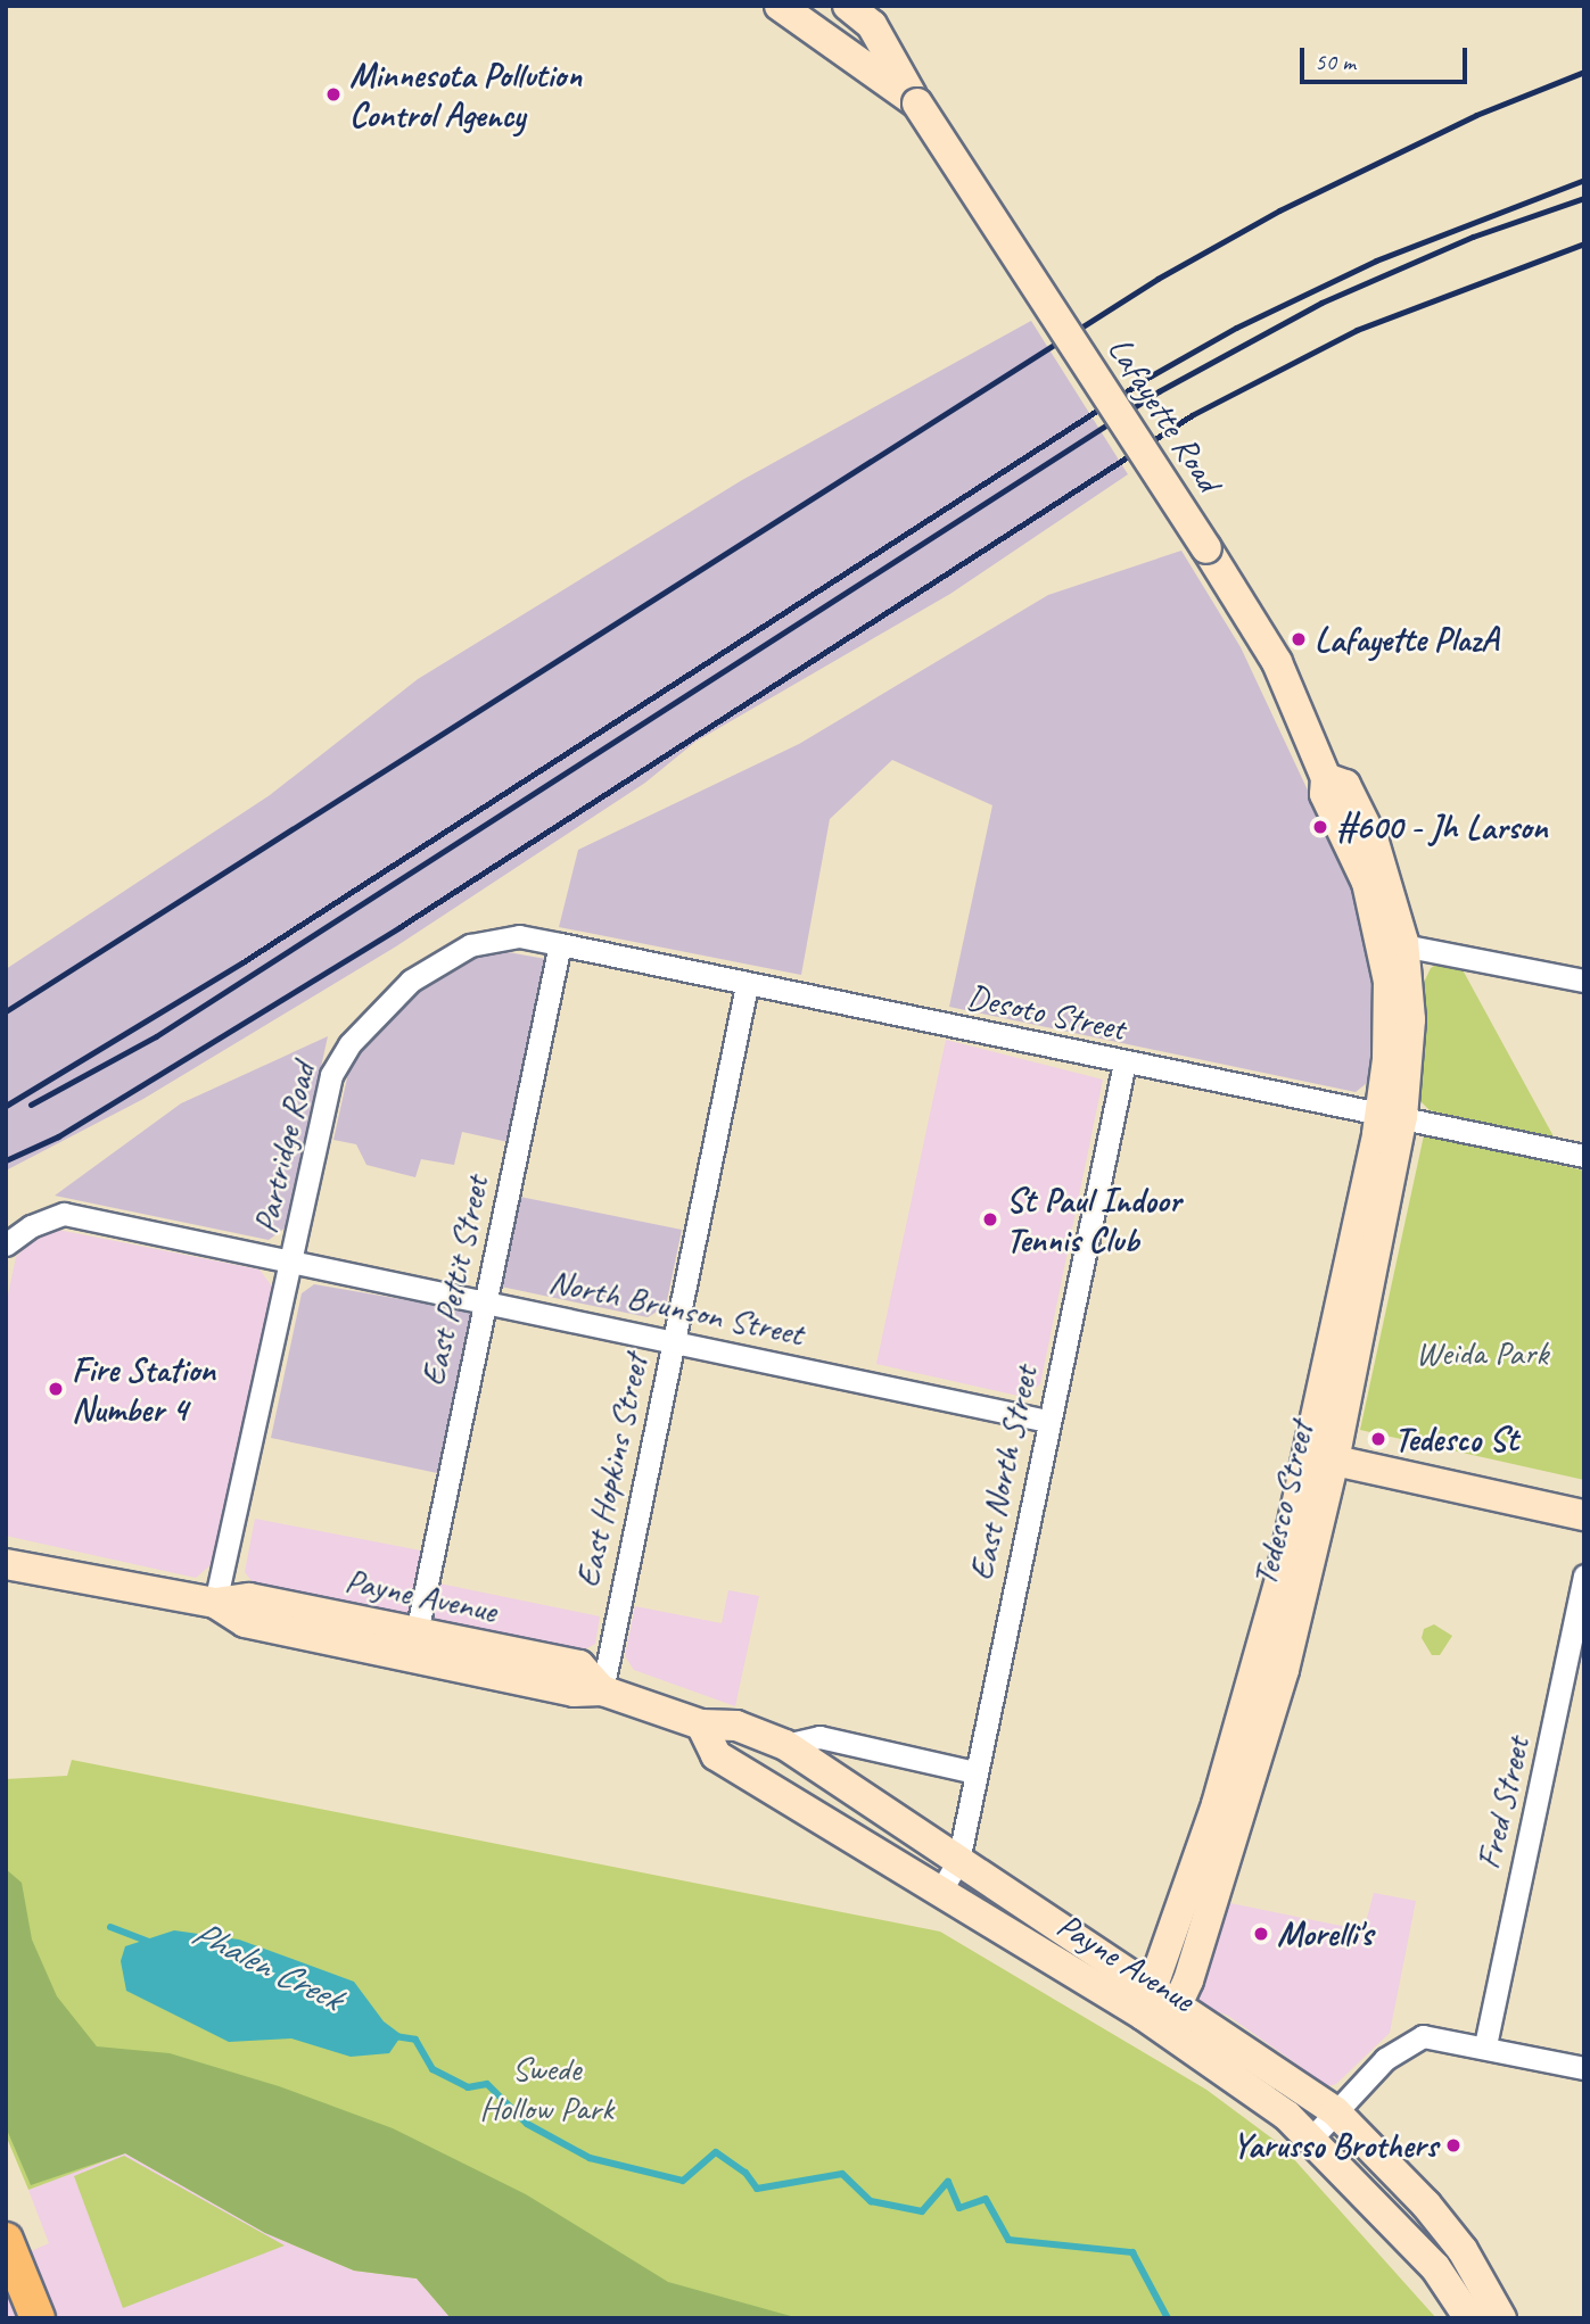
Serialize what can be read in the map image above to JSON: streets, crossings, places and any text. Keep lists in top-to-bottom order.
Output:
{
  "streets": {
    "street": [
      "Lafayette Road",
      "Desoto Street",
      "Partridge Road",
      "East Pettit Street",
      "North Brunson Street",
      "East Hopkins Street",
      "East North Street",
      "Tedesco Street",
      "Payne Avenue",
      "Fred Street"
    ]
  },
  "crossings": [
    ["Lafayette Road", "Tedesco Street"],
    ["Desoto Street", "Partridge Road"],
    ["Desoto Street", "East Pettit Street"],
    ["Desoto Street", "East Hopkins Street"],
    ["Desoto Street", "East North Street"],
    ["Desoto Street", "Tedesco Street"],
    ["Partridge Road", "North Brunson Street"],
    ["Partridge Road", "Payne Avenue"],
    ["East Pettit Street", "North Brunson Street"],
    ["East Pettit Street", "Payne Avenue"],
    ["North Brunson Street", "East Hopkins Street"],
    ["North Brunson Street", "East North Street"],
    ["East Hopkins Street", "Payne Avenue"],
    ["East North Street", "Payne Avenue"],
    ["Tedesco Street", "Payne Avenue"]
  ],
  "water": ["Phalen Creek"],
  "parks": ["Weida Park", "Swede Hollow Park"],
  "places": [
    "Minnesota Pollution Control Agency",
    "Lafayette PlazA",
    "#600 - Jh Larson",
    "St Paul Indoor Tennis Club",
    "Fire Station Number 4",
    "Tedesco St",
    "Morelli's",
    "Yarusso Brothers"
  ],
  "scale_bar": "50 m"
}
